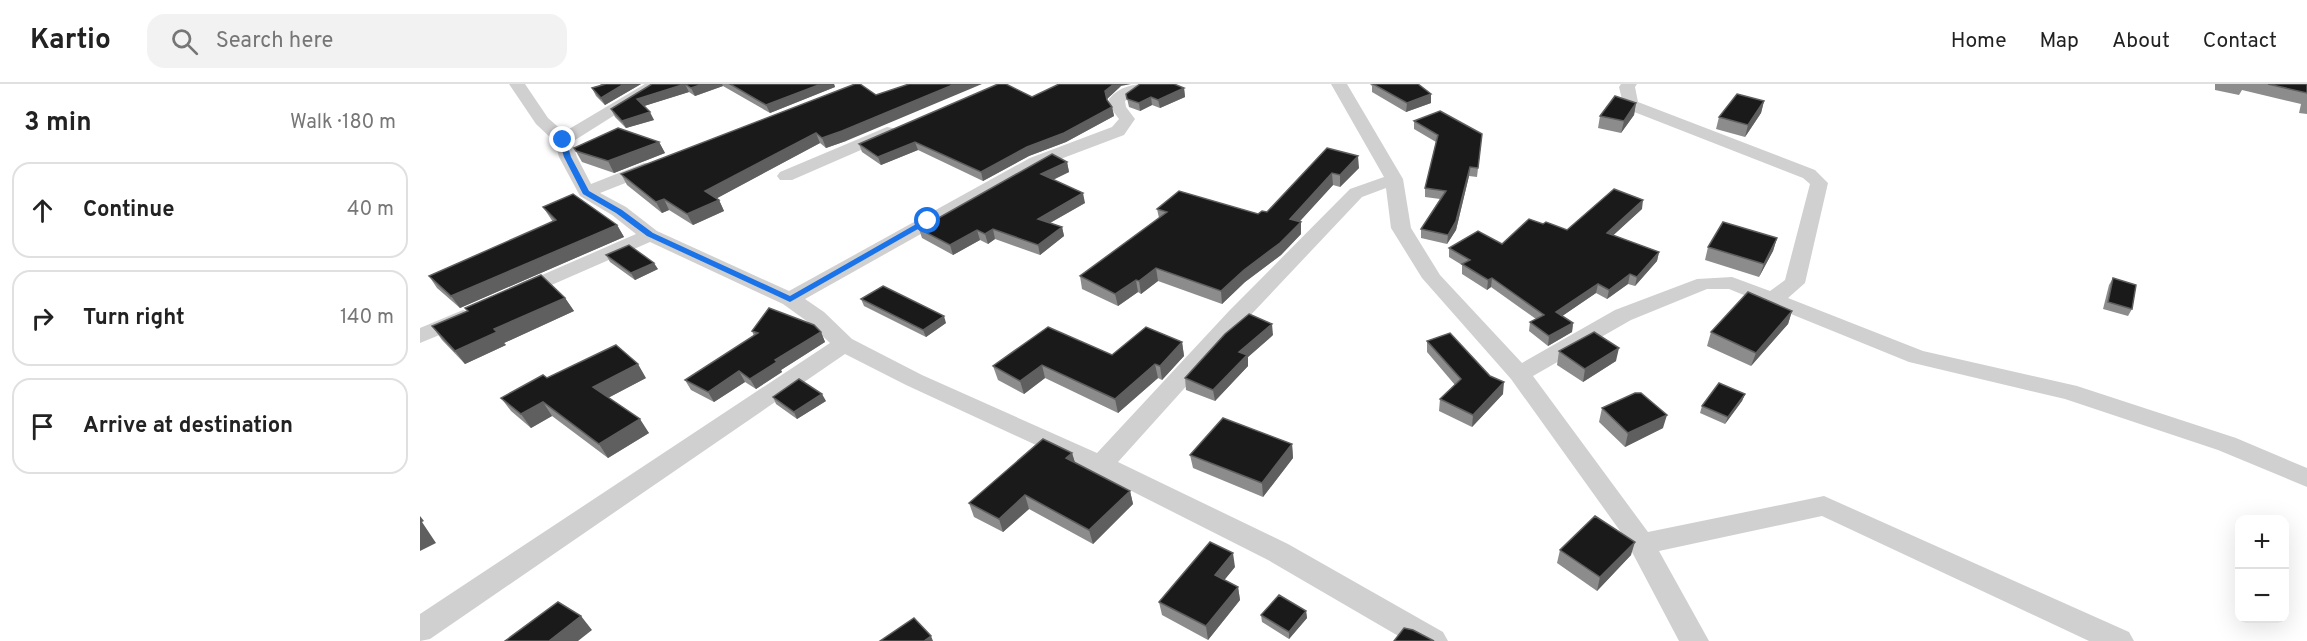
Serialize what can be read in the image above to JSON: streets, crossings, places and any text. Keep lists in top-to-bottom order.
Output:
{
  "page": {
    "header": "Kartio",
    "search": "Search here",
    "nav": [
      "Home",
      "Map",
      "About",
      "Contact"
    ],
    "heading": ["3 min", "Walk · 180 m"],
    "list": [
      ["Continue", "40 m"],
      ["Turn right", "140 m"],
      "Arrive at destination"
    ],
    "map_buttons": ["+", "−"]
  }
}
